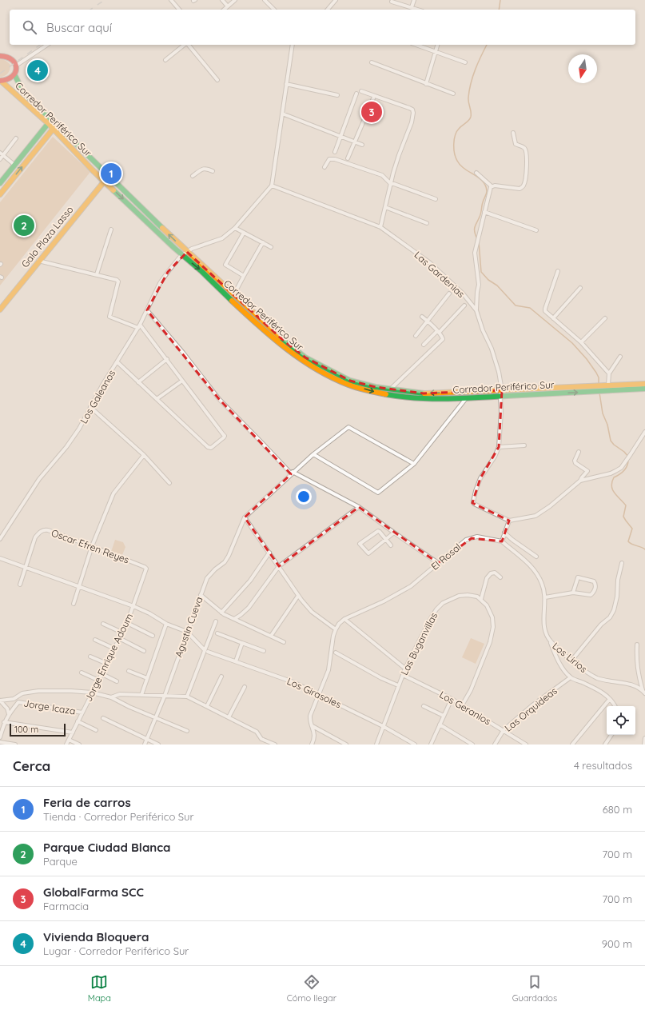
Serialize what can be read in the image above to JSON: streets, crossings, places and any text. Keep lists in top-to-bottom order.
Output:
{
  "streets": {
    "main road": ["Corredor Periférico Sur", "Galo Plaza Lasso"],
    "street": [
      "Las Gardenias",
      "Los Galeanos",
      "Oscar Efren Reyes",
      "El Rosal",
      "Agustin Cueva",
      "Las Buganvillas",
      "Jorge Enrique Adoum",
      "Los Lirios",
      "Los Girasoles",
      "Jorge Icaza",
      "Los Geranios",
      "Las Orquideas"
    ]
  },
  "crossings": [
    ["Corredor Periférico Sur", "Galo Plaza Lasso"],
    ["Corredor Periférico Sur", "Las Gardenias"],
    ["Corredor Periférico Sur", "Los Galeanos"],
    ["Las Gardenias", "Los Galeanos"],
    ["Oscar Efren Reyes", "Jorge Enrique Adoum"],
    ["El Rosal", "Los Lirios"],
    ["El Rosal", "Los Girasoles"],
    ["Las Buganvillas", "Los Girasoles"],
    ["Las Buganvillas", "Los Geranios"],
    ["Jorge Enrique Adoum", "Jorge Icaza"],
    ["Los Geranios", "Las Orquideas"]
  ],
  "scale_bar": "100 m",
  "north": "bottom",
  "page": {
    "search": "Buscar aquí",
    "pins": [
      "4",
      "3",
      "1",
      "2"
    ],
    "scale": "100 m",
    "heading": ["Cerca", "4 resultados"],
    "list": [
      {
        "mark": "1",
        "name": "Feria de carros",
        "note": "Tienda · Corredor Periférico Sur",
        "value": "680 m"
      },
      {
        "mark": "2",
        "name": "Parque Ciudad Blanca",
        "note": "Parque",
        "value": "700 m"
      },
      {
        "mark": "3",
        "name": "GlobalFarma SCC",
        "note": "Farmacia",
        "value": "700 m"
      },
      {
        "mark": "4",
        "name": "Vivienda Bloquera",
        "note": "Lugar · Corredor Periférico Sur",
        "value": "900 m"
      }
    ],
    "nav": ["Mapa", "Cómo llegar", "Guardados"]
  }
}
